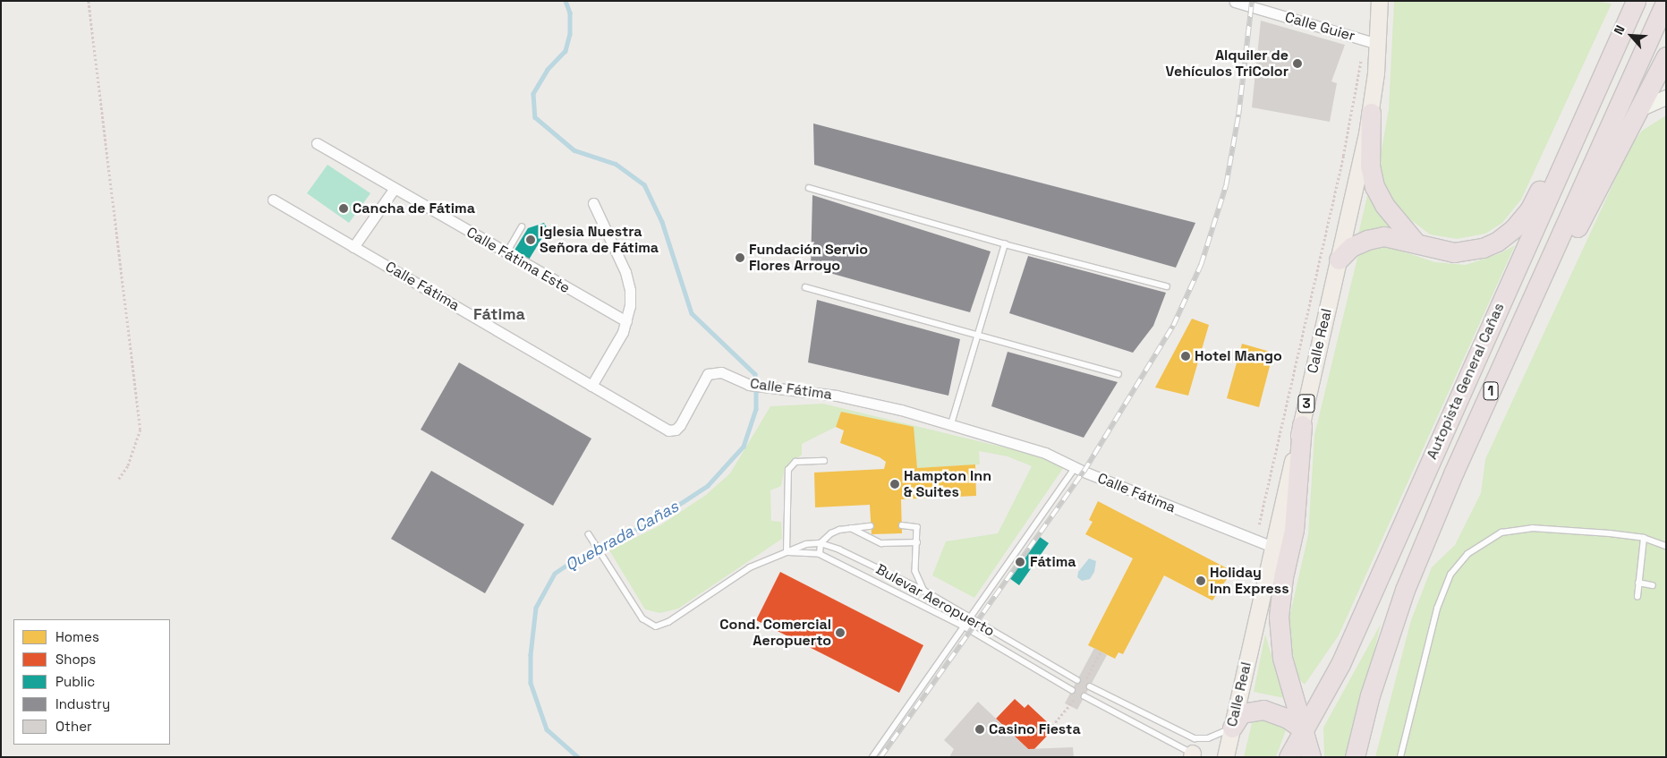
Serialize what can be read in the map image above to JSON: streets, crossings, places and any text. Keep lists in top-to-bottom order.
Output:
{
  "streets": {
    "highway": ["Autopista General Cañas", "1"],
    "main road": ["Calle Real", "3"],
    "street": ["Calle Guier", "Calle Fátima Este", "Calle Fátima"],
    "lane": ["Bulevar Aeropuerto"]
  },
  "crossings": [
    ["Calle Guier", "Calle Real"],
    ["Calle Fátima", "Calle Real"]
  ],
  "districts": ["Fátima"],
  "water": ["Quebrada Cañas"],
  "places": [
    "Alquiler de Vehículos TriColor",
    "Cancha de Fátima",
    "Iglesia Nuestra Señora de Fátima",
    "Fundación Servio Flores Arroyo",
    "Hotel Mango",
    "Hampton Inn & Suites",
    "Fátima",
    "Holiday Inn Express",
    "Cond. Comercial Aeropuerto",
    "Casino Fiesta"
  ],
  "legend": [
    "Homes",
    "Shops",
    "Public",
    "Industry",
    "Other"
  ],
  "north": "top left"
}
